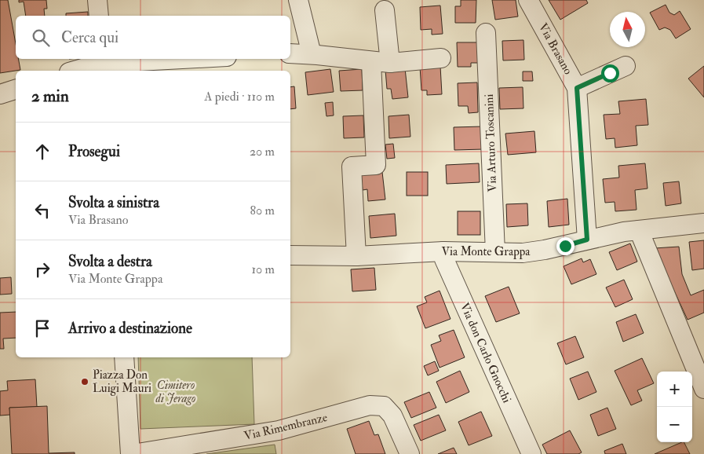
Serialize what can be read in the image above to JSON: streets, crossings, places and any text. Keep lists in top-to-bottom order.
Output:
{
  "streets": {
    "street": [
      "Via Brasano",
      "Via Arturo Toscanini",
      "Via Monte Grappa",
      "Via don Carlo Gnocchi",
      "Via Rimembranze"
    ]
  },
  "crossings": [
    ["Via Brasano", "Via Monte Grappa"],
    ["Via Arturo Toscanini", "Via Monte Grappa"],
    ["Via Monte Grappa", "Via don Carlo Gnocchi"]
  ],
  "parks": ["Cimitero di Jerago"],
  "places": ["Piazza Don Luigi Mauri"],
  "north": "top",
  "page": {
    "search": "Cerca qui",
    "heading": ["2 min", "A piedi · 110 m"],
    "list": [
      ["Prosegui", "20 m"],
      ["Svolta a sinistra", "Via Brasano", "80 m"],
      ["Svolta a destra", "Via Monte Grappa", "10 m"],
      "Arrivo a destinazione"
    ],
    "map_buttons": ["+", "−"]
  }
}
